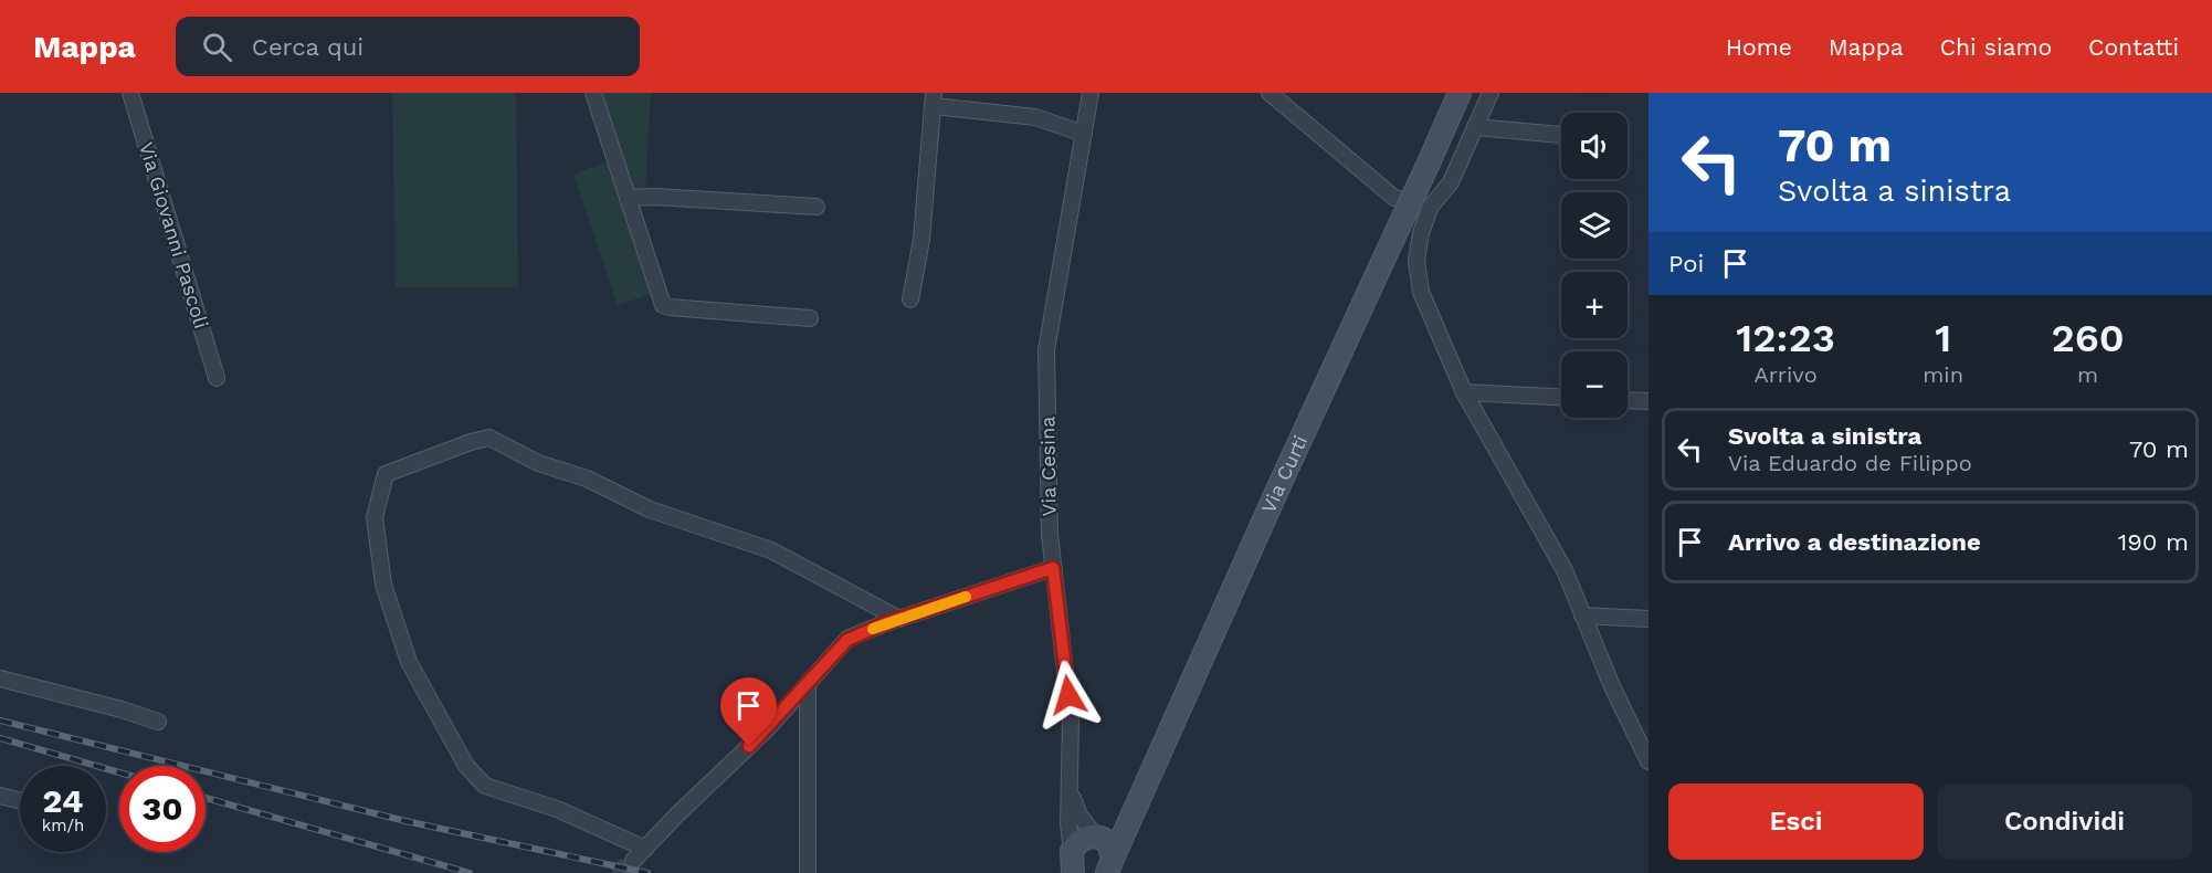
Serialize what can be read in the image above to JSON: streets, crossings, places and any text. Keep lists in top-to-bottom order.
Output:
{
  "streets": {
    "main road": ["Via Cesina", "Via Curti"],
    "street": ["Via Giovanni Pascoli"]
  },
  "crossings": [
    ["Via Cesina", "Via Curti"]
  ],
  "page": {
    "header": "Mappa",
    "search": "Cerca qui",
    "nav": [
      "Home",
      "Mappa",
      "Chi siamo",
      "Contatti"
    ],
    "turn": ["70 m", "Svolta a sinistra"],
    "map_buttons": ["+", "−"],
    "then": "Poi",
    "eta": [
      "12:23",
      "Arrivo",
      "1",
      "min",
      "260",
      "m"
    ],
    "list": [
      {
        "name": "Svolta a sinistra",
        "note": "Via Eduardo de Filippo",
        "value": "70 m"
      },
      {
        "name": "Arrivo a destinazione",
        "value": "190 m"
      }
    ],
    "speed": "24 km/h",
    "limit": "30",
    "buttons": ["Esci", "Condividi"]
  }
}
